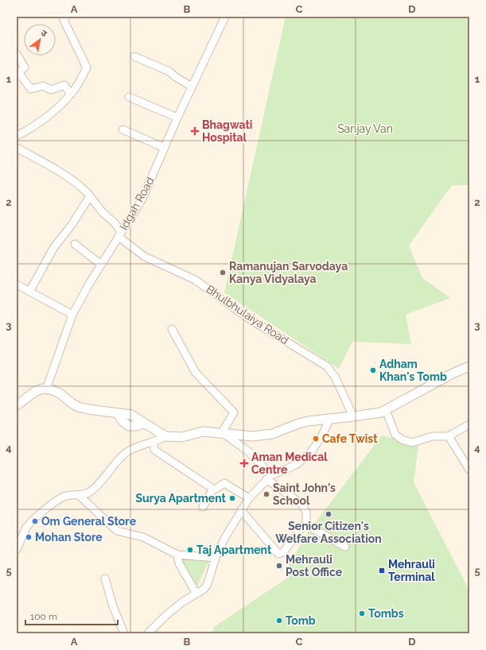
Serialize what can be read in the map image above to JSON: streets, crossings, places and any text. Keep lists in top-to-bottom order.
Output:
{
  "streets": {
    "street": ["Idgah Road", "Bhulbhulaiya Road"]
  },
  "crossings": [
    ["Idgah Road", "Bhulbhulaiya Road"]
  ],
  "parks": ["Sanjay Van"],
  "places": {
    "health": ["Bhagwati Hospital", "Aman Medical Centre"],
    "other": [
      "Ramanujan Sarvodaya Kanya Vidyalaya",
      "Adham Khan's Tomb",
      "Cafe Twist",
      "Saint John's School",
      "Surya Apartment",
      "Senior Citizen's Welfare Association",
      "Om General Store",
      "Mohan Store",
      "Taj Apartment",
      "Mehrauli Post Office",
      "Tombs",
      "Tomb"
    ],
    "transit": ["Mehrauli Terminal"]
  },
  "scale_bar": "100 m",
  "north": "top right",
  "grid": {
    "columns": [
      "A",
      "B",
      "C",
      "D"
    ],
    "rows": [
      "1",
      "2",
      "3",
      "4",
      "5"
    ]
  }
}
